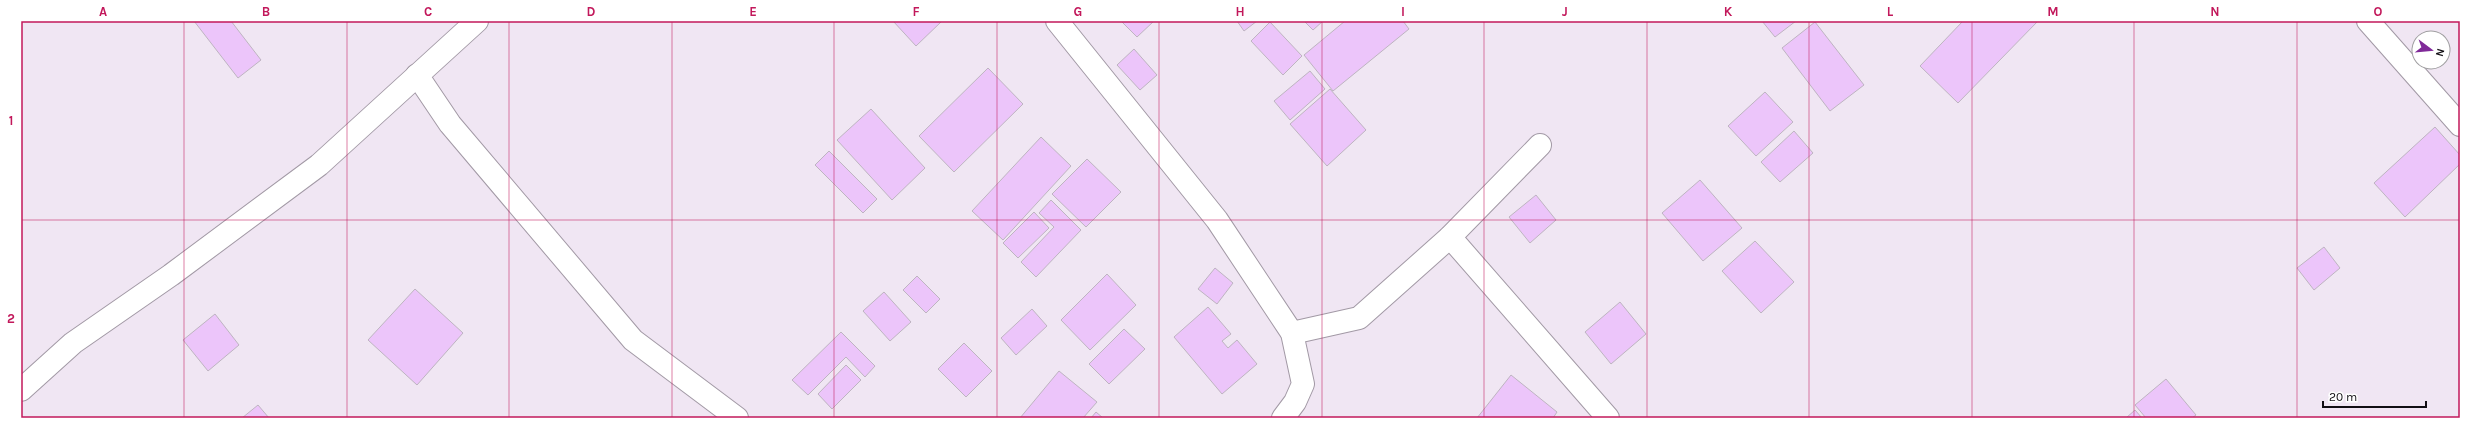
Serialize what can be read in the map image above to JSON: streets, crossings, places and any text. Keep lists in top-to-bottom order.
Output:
{
  "scale_bar": "20 m",
  "north": "right",
  "grid": {
    "columns": [
      "A",
      "B",
      "C",
      "D",
      "E",
      "F",
      "G",
      "H",
      "I",
      "J",
      "K",
      "L",
      "M",
      "N",
      "O"
    ],
    "rows": ["1", "2"]
  }
}
